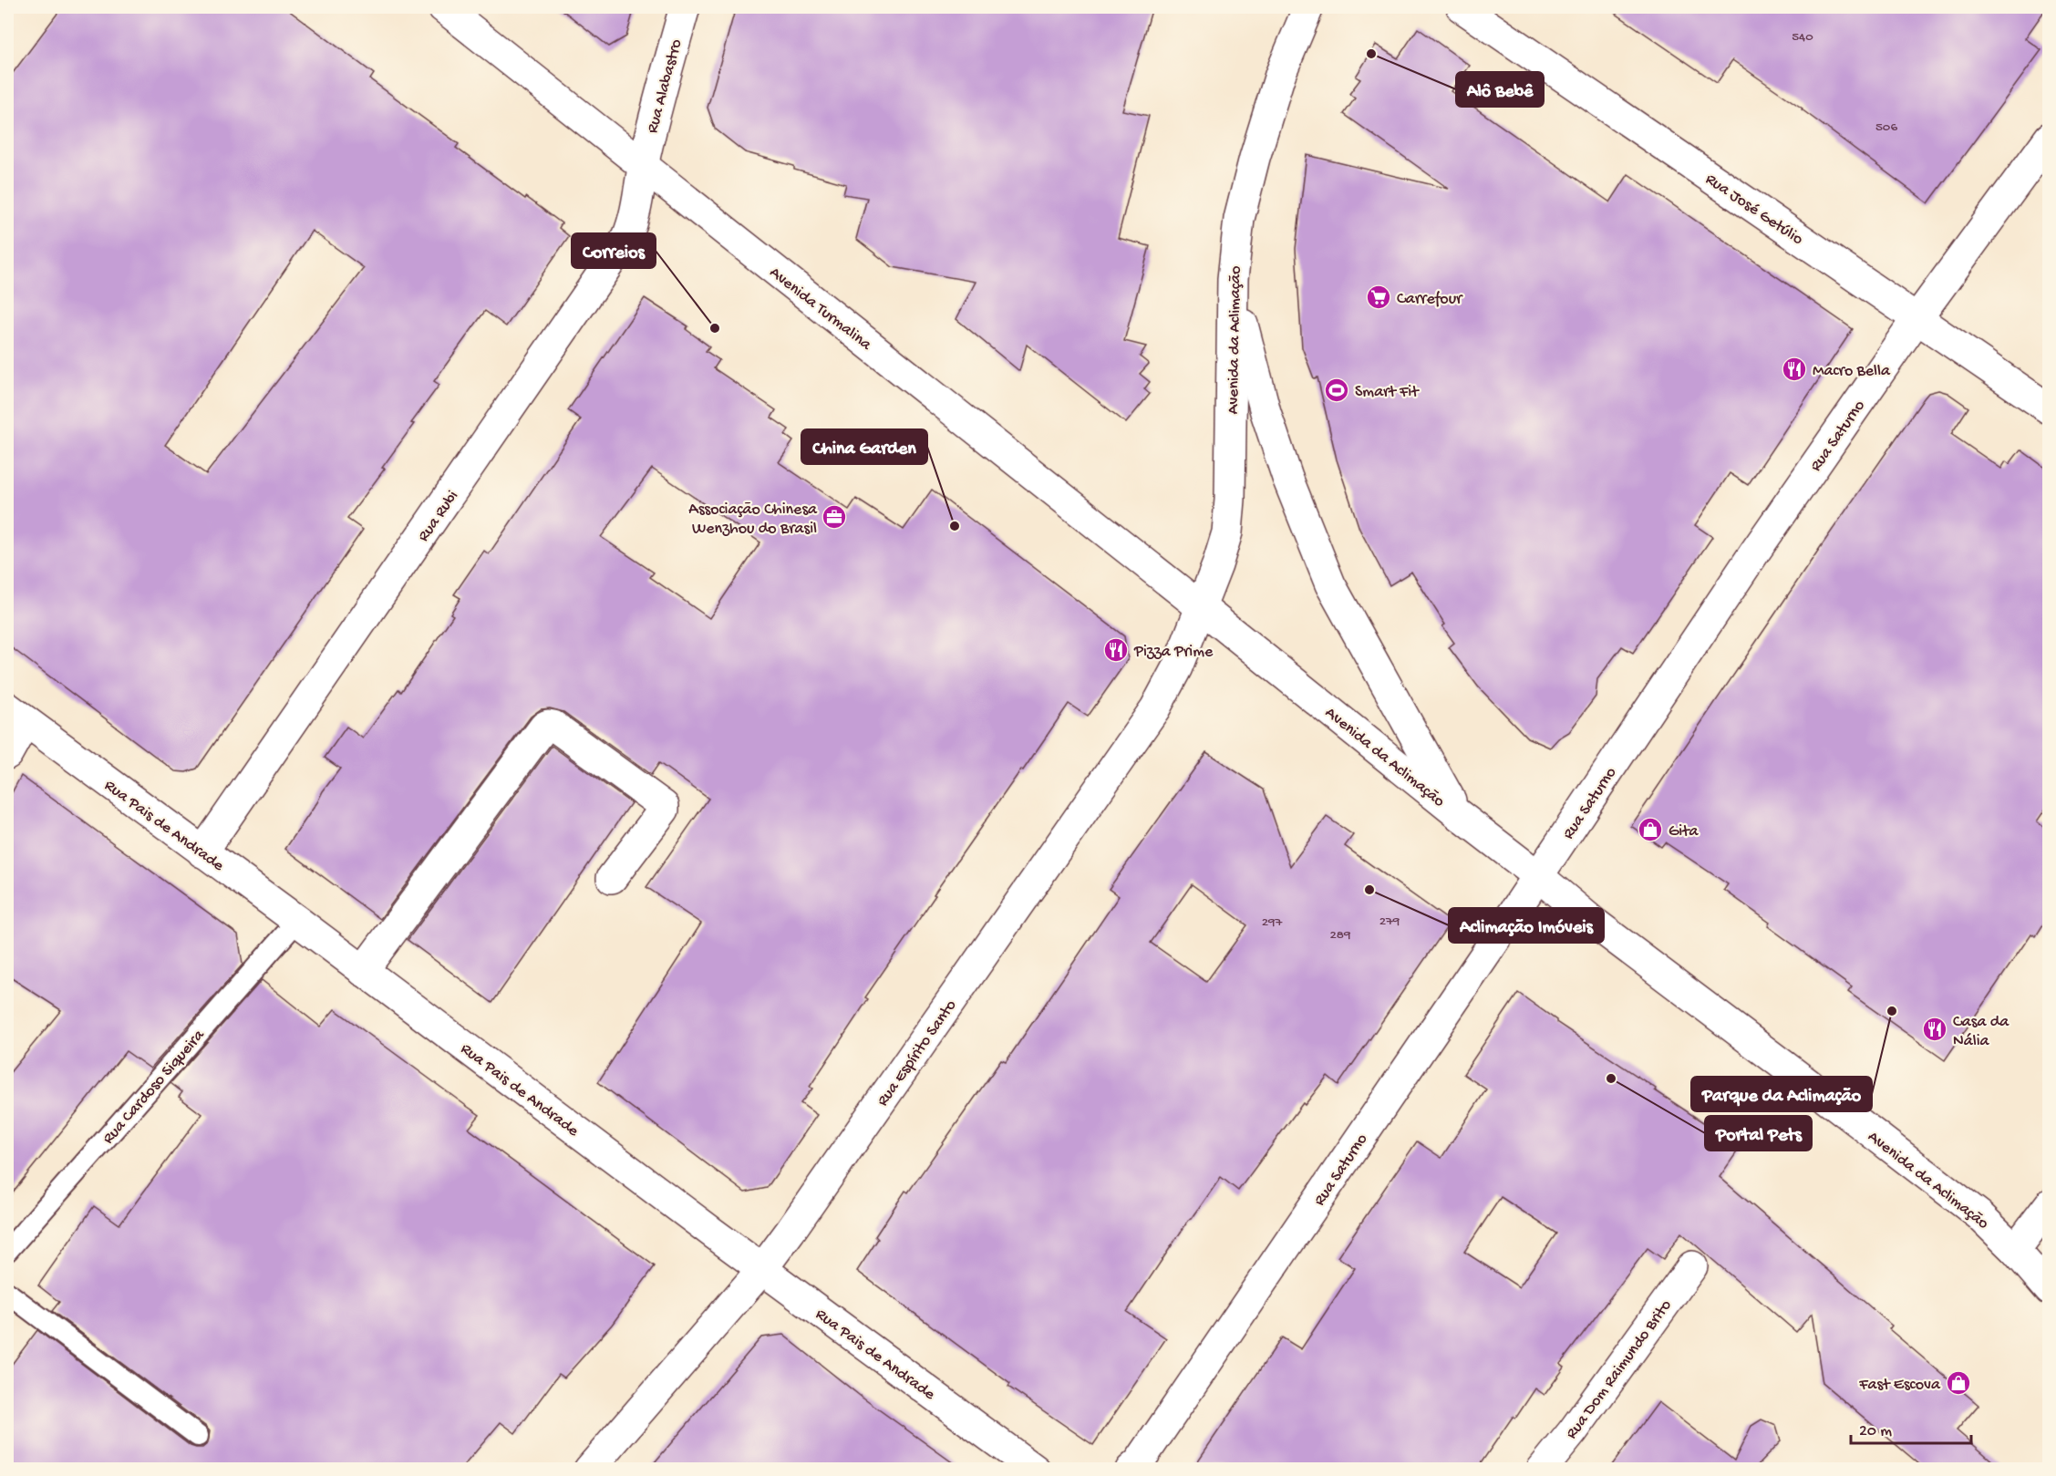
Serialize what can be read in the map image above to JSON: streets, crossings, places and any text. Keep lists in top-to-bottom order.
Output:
{
  "streets": {
    "street": [
      "Rua Alabastro",
      "Rua José Getúlio",
      "Avenida Turmalina",
      "Avenida da Aclimação",
      "Rua Saturno",
      "Rua Rubi",
      "Rua Pais de Andrade",
      "Rua Espírito Santo",
      "Rua Dom Raimundo Brito"
    ],
    "lane": ["Rua Cardoso Siqueira"]
  },
  "crossings": [
    ["Rua Alabastro", "Avenida Turmalina"],
    ["Rua Alabastro", "Rua Rubi"],
    ["Rua José Getúlio", "Rua Saturno"],
    ["Avenida Turmalina", "Avenida da Aclimação"],
    ["Avenida Turmalina", "Rua Rubi"],
    ["Avenida Turmalina", "Rua Espírito Santo"],
    ["Avenida da Aclimação", "Rua Saturno"],
    ["Avenida da Aclimação", "Rua Espírito Santo"],
    ["Rua Rubi", "Rua Pais de Andrade"],
    ["Rua Pais de Andrade", "Rua Espírito Santo"],
    ["Rua Pais de Andrade", "Rua Cardoso Siqueira"]
  ],
  "places": {
    "other": [
      "Alô Bebê",
      "Correios",
      "China Garden",
      "Aclimação Imóveis",
      "Parque da Aclimação",
      "Portal Pets"
    ],
    "supermarket": ["Carrefour"],
    "restaurant": ["Macro Bella", "Pizza Prime", "Casa da Nália"],
    "sports": ["Smart Fit"],
    "office": ["Associação Chinesa Wenzhou do Brasil"],
    "shop": ["Gita", "Fast Escova"]
  },
  "house_numbers": [
    "540",
    "506",
    "279",
    "297",
    "289"
  ],
  "scale_bar": "20 m"
}
